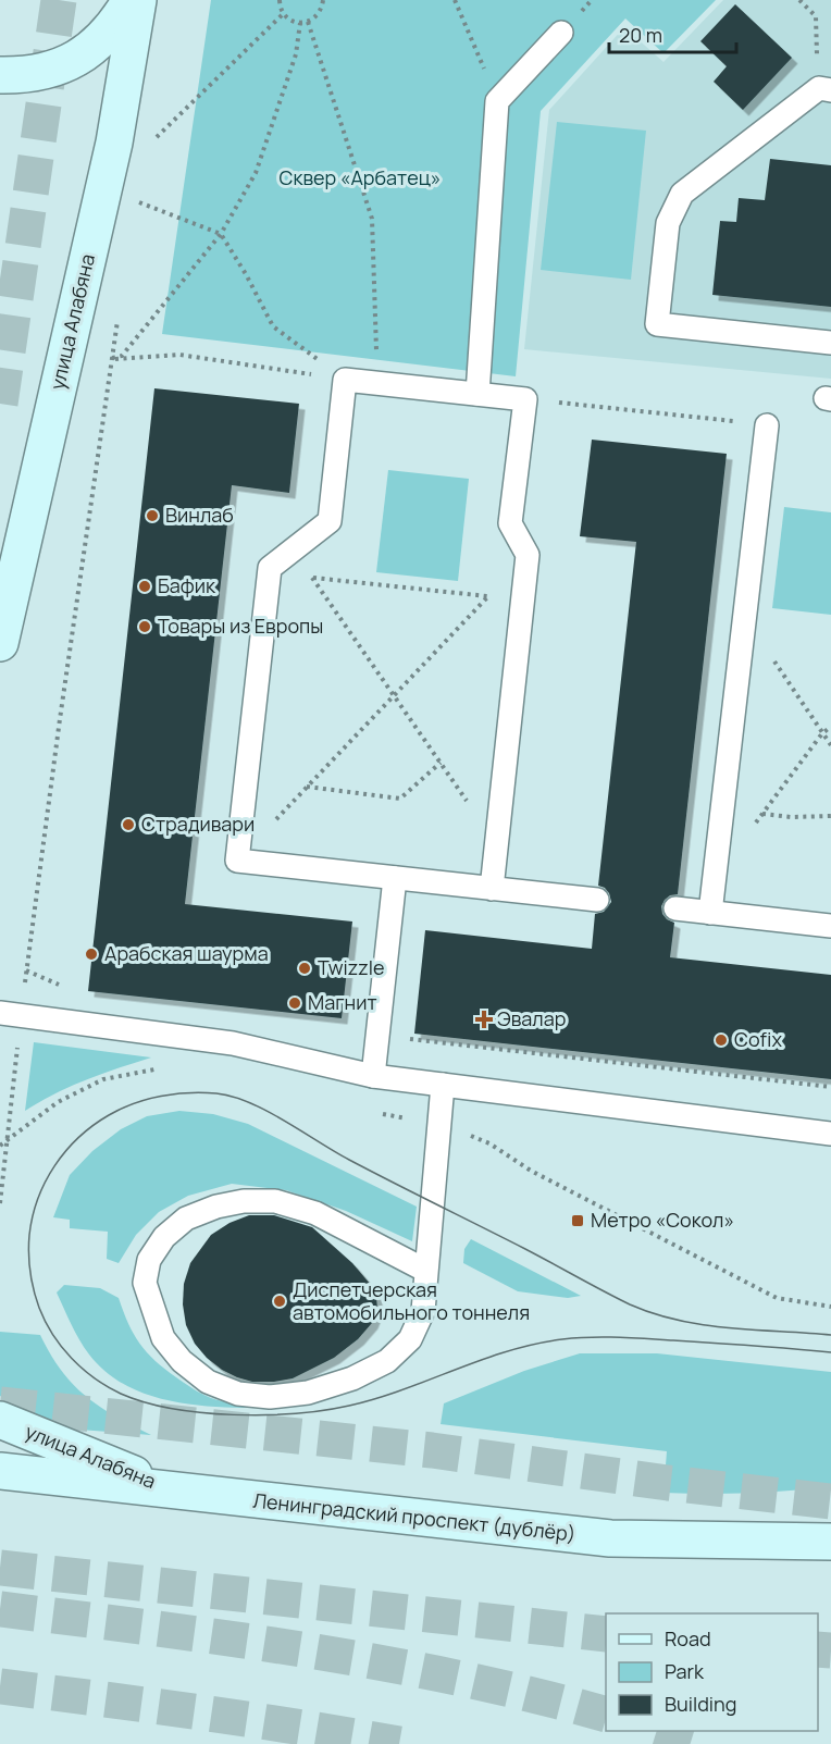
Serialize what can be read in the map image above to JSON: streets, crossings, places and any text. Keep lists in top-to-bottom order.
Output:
{
  "streets": {
    "main road": ["улица Алабяна", "Ленинградский проспект (дублёр)"]
  },
  "crossings": [
    ["улица Алабяна", "Ленинградский проспект (дублёр)"]
  ],
  "parks": ["Сквер «Арбатец»"],
  "places": {
    "other": [
      "Винлаб",
      "Бафик",
      "Товары из Европы",
      "Страдивари",
      "Арабская шаурма",
      "Twizzle",
      "Магнит",
      "Cofix",
      "Диспетчерская автомобильного тоннеля"
    ],
    "health": ["Эвалар"],
    "transit": ["Метро «Сокол»"]
  },
  "legend": ["Road", "Park", "Building"],
  "scale_bar": "20 m"
}
